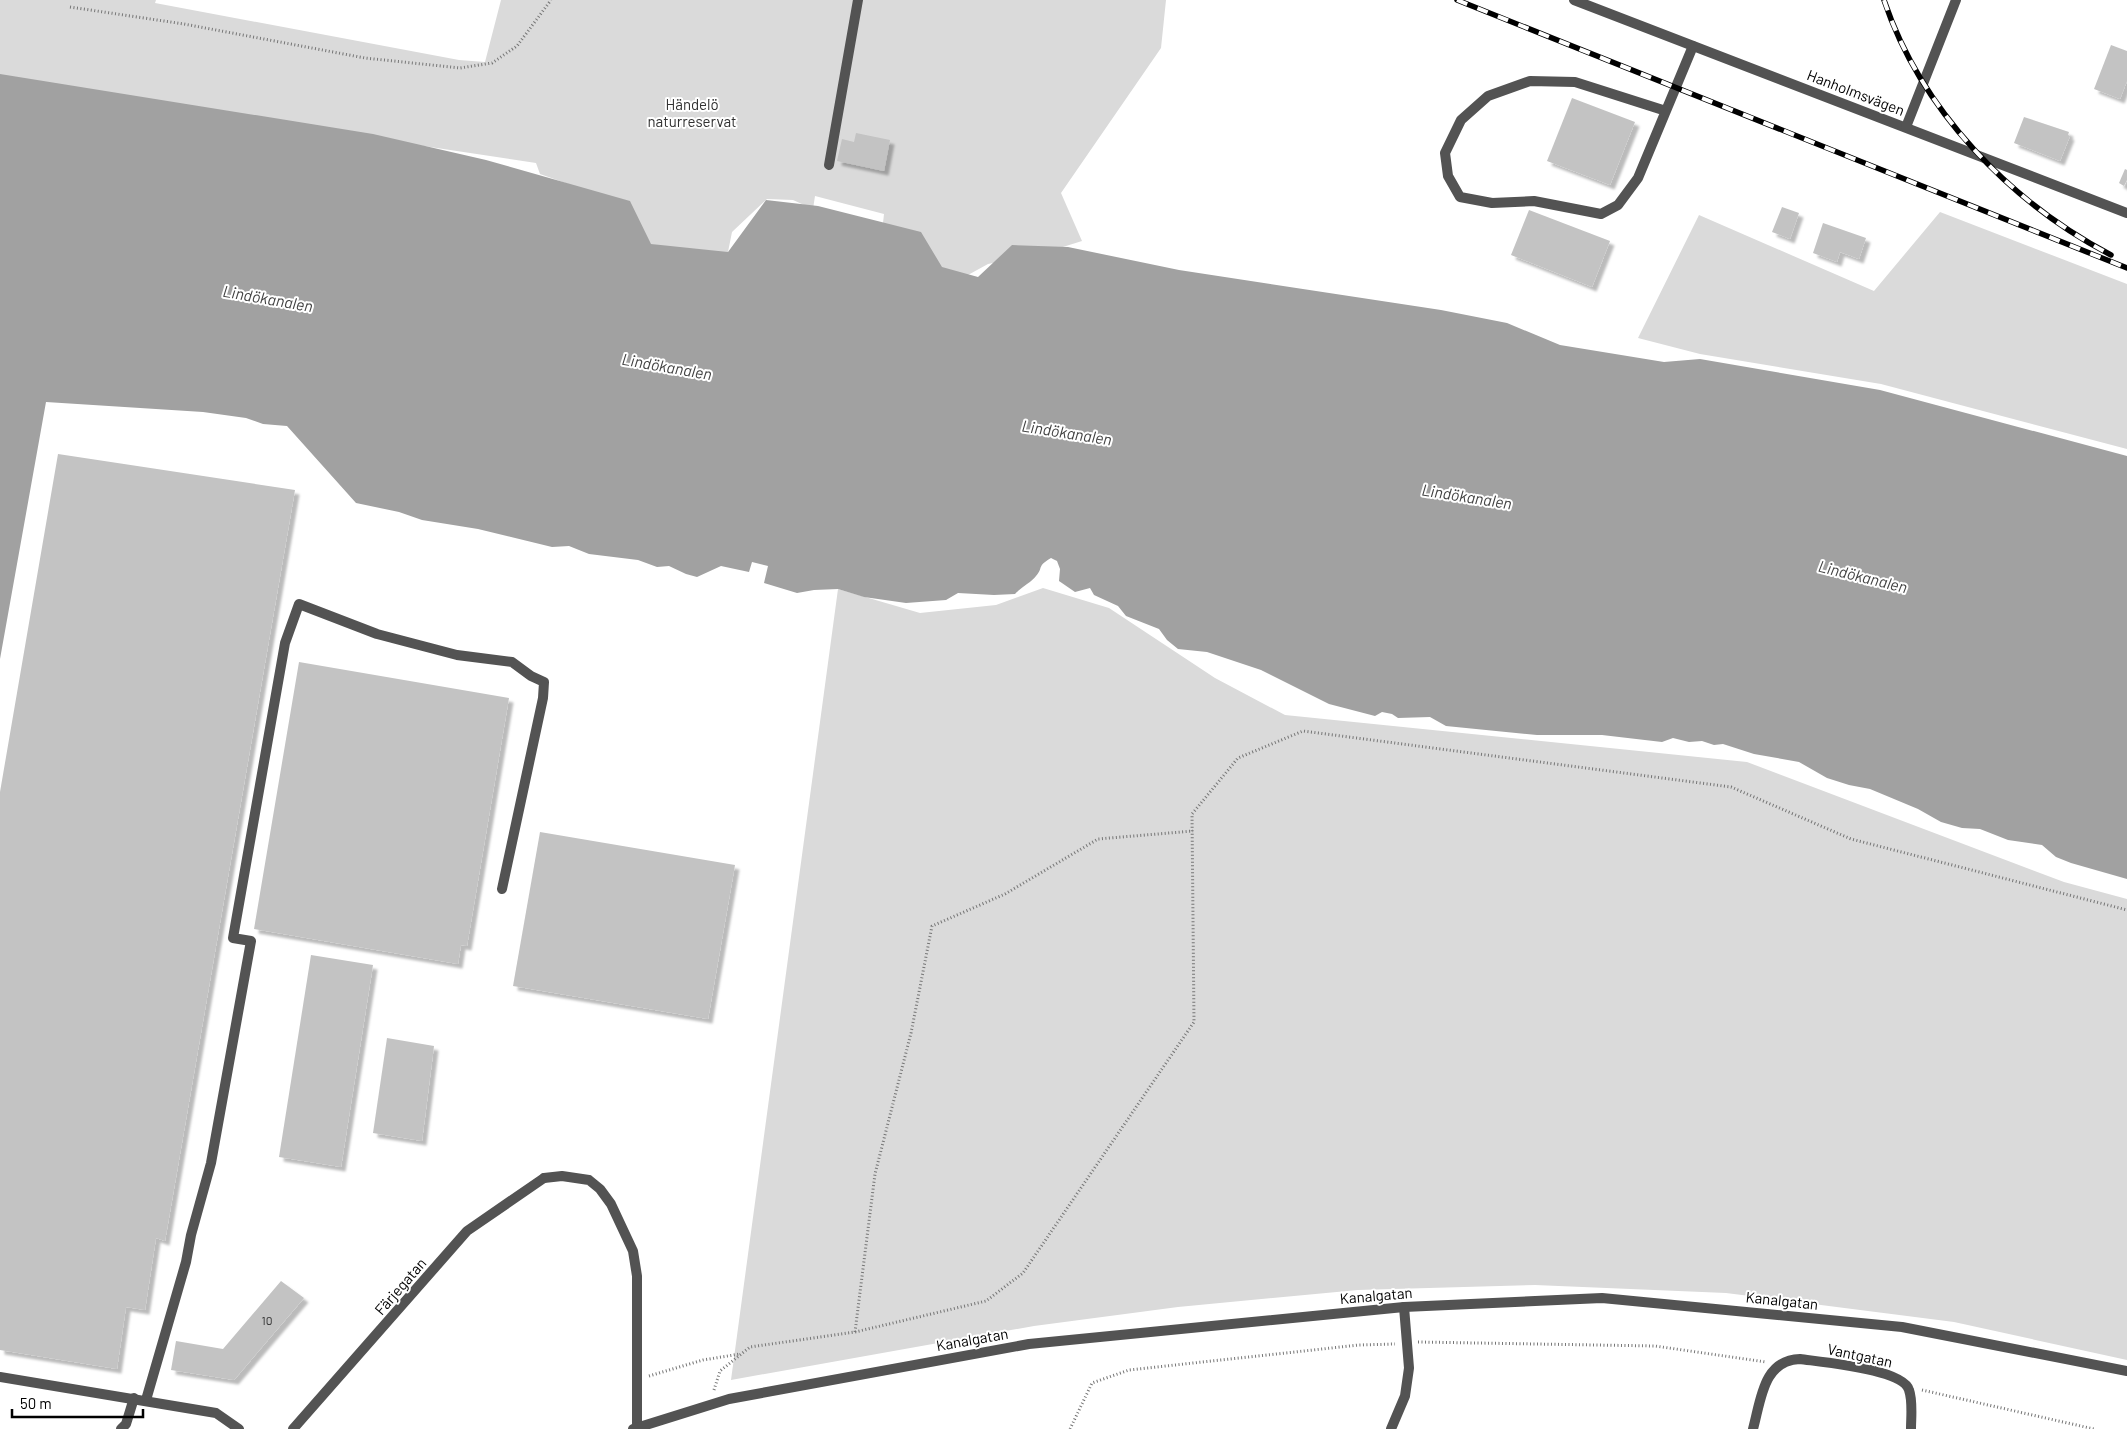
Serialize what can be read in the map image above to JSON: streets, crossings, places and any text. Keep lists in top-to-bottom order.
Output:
{
  "streets": {
    "street": [
      "Hanholmsvägen",
      "Färjegatan",
      "Kanalgatan",
      "Vantgatan"
    ]
  },
  "water": ["Lindökanalen"],
  "parks": ["Händelö naturreservat"],
  "house_numbers": ["10"],
  "scale_bar": "50 m"
}
